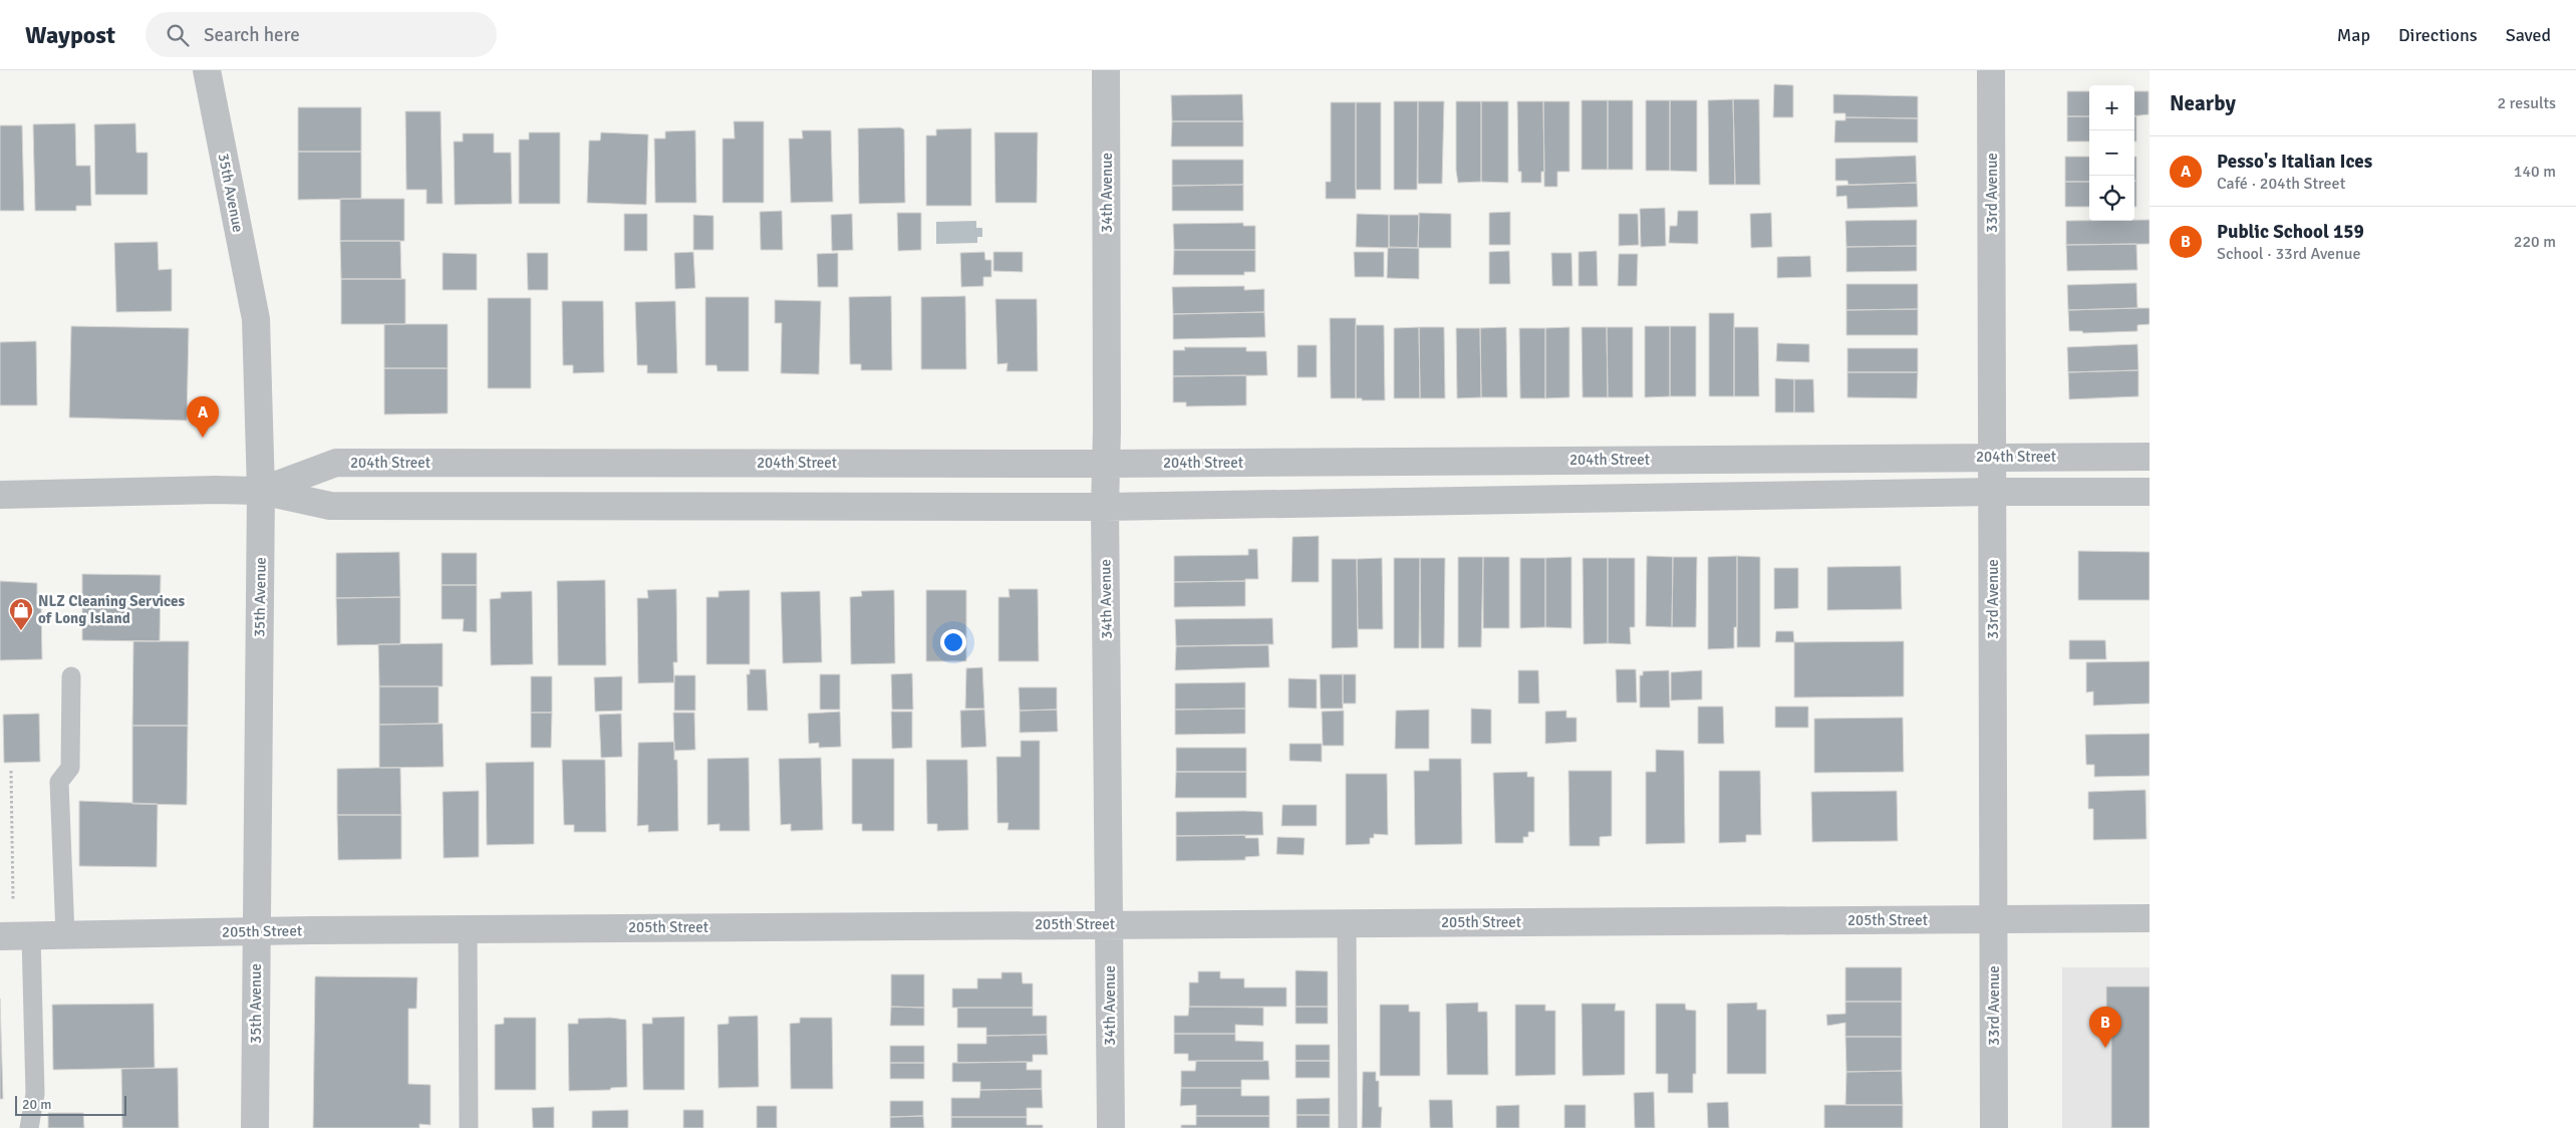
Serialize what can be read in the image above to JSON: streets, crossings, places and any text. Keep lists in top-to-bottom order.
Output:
{
  "streets": {
    "street": [
      "35th Avenue",
      "34th Avenue",
      "33rd Avenue",
      "204th Street",
      "205th Street"
    ]
  },
  "crossings": [
    ["35th Avenue", "204th Street"],
    ["35th Avenue", "205th Street"],
    ["34th Avenue", "204th Street"],
    ["34th Avenue", "205th Street"],
    ["33rd Avenue", "204th Street"],
    ["33rd Avenue", "205th Street"]
  ],
  "places": {
    "shop": ["NLZ Cleaning Services of Long Island"]
  },
  "scale_bar": "20 m",
  "page": {
    "header": "Waypost",
    "search": "Search here",
    "nav": ["Map", "Directions", "Saved"],
    "heading": ["Nearby", "2 results"],
    "map_buttons": ["+", "−"],
    "list": [
      {
        "mark": "A",
        "name": "Pesso's Italian Ices",
        "note": "Café · 204th Street",
        "value": "140 m"
      },
      {
        "mark": "B",
        "name": "Public School 159",
        "note": "School · 33rd Avenue",
        "value": "220 m"
      }
    ],
    "pins": ["A", "B"],
    "scale": "20 m"
  }
}
